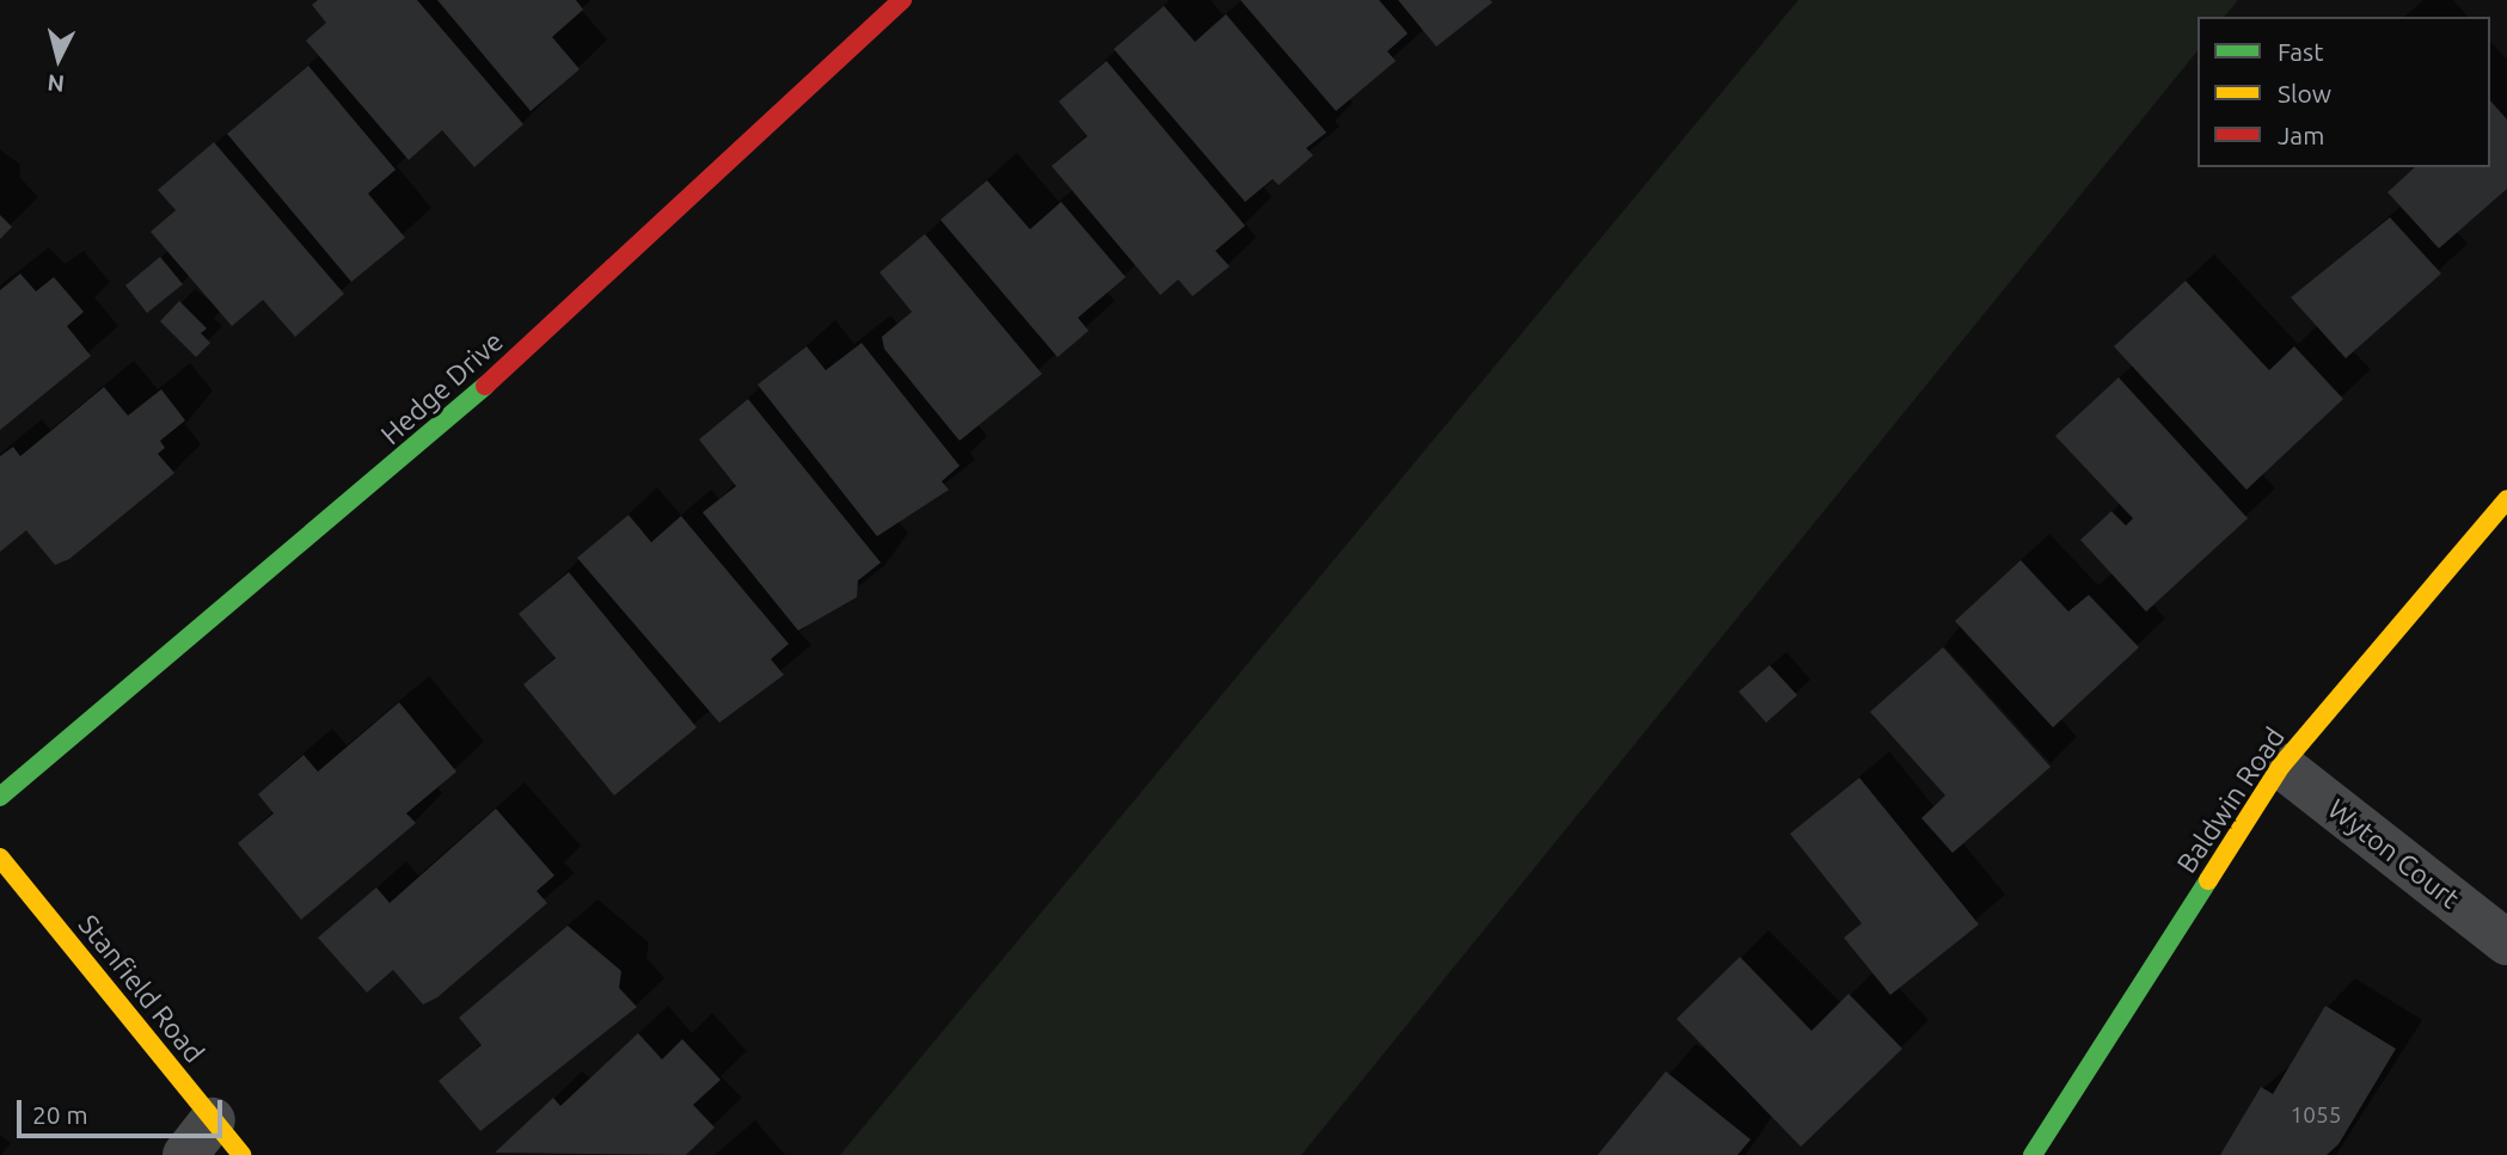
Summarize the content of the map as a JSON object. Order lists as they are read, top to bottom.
{
  "streets": {
    "street": [
      "Hedge Drive",
      "Baldwin Road",
      "Wyton Court",
      "Stanfield Road"
    ]
  },
  "crossings": [
    ["Baldwin Road", "Wyton Court"]
  ],
  "house_numbers": ["1055"],
  "legend": ["Fast", "Slow", "Jam"],
  "scale_bar": "20 m",
  "north": "bottom"
}
